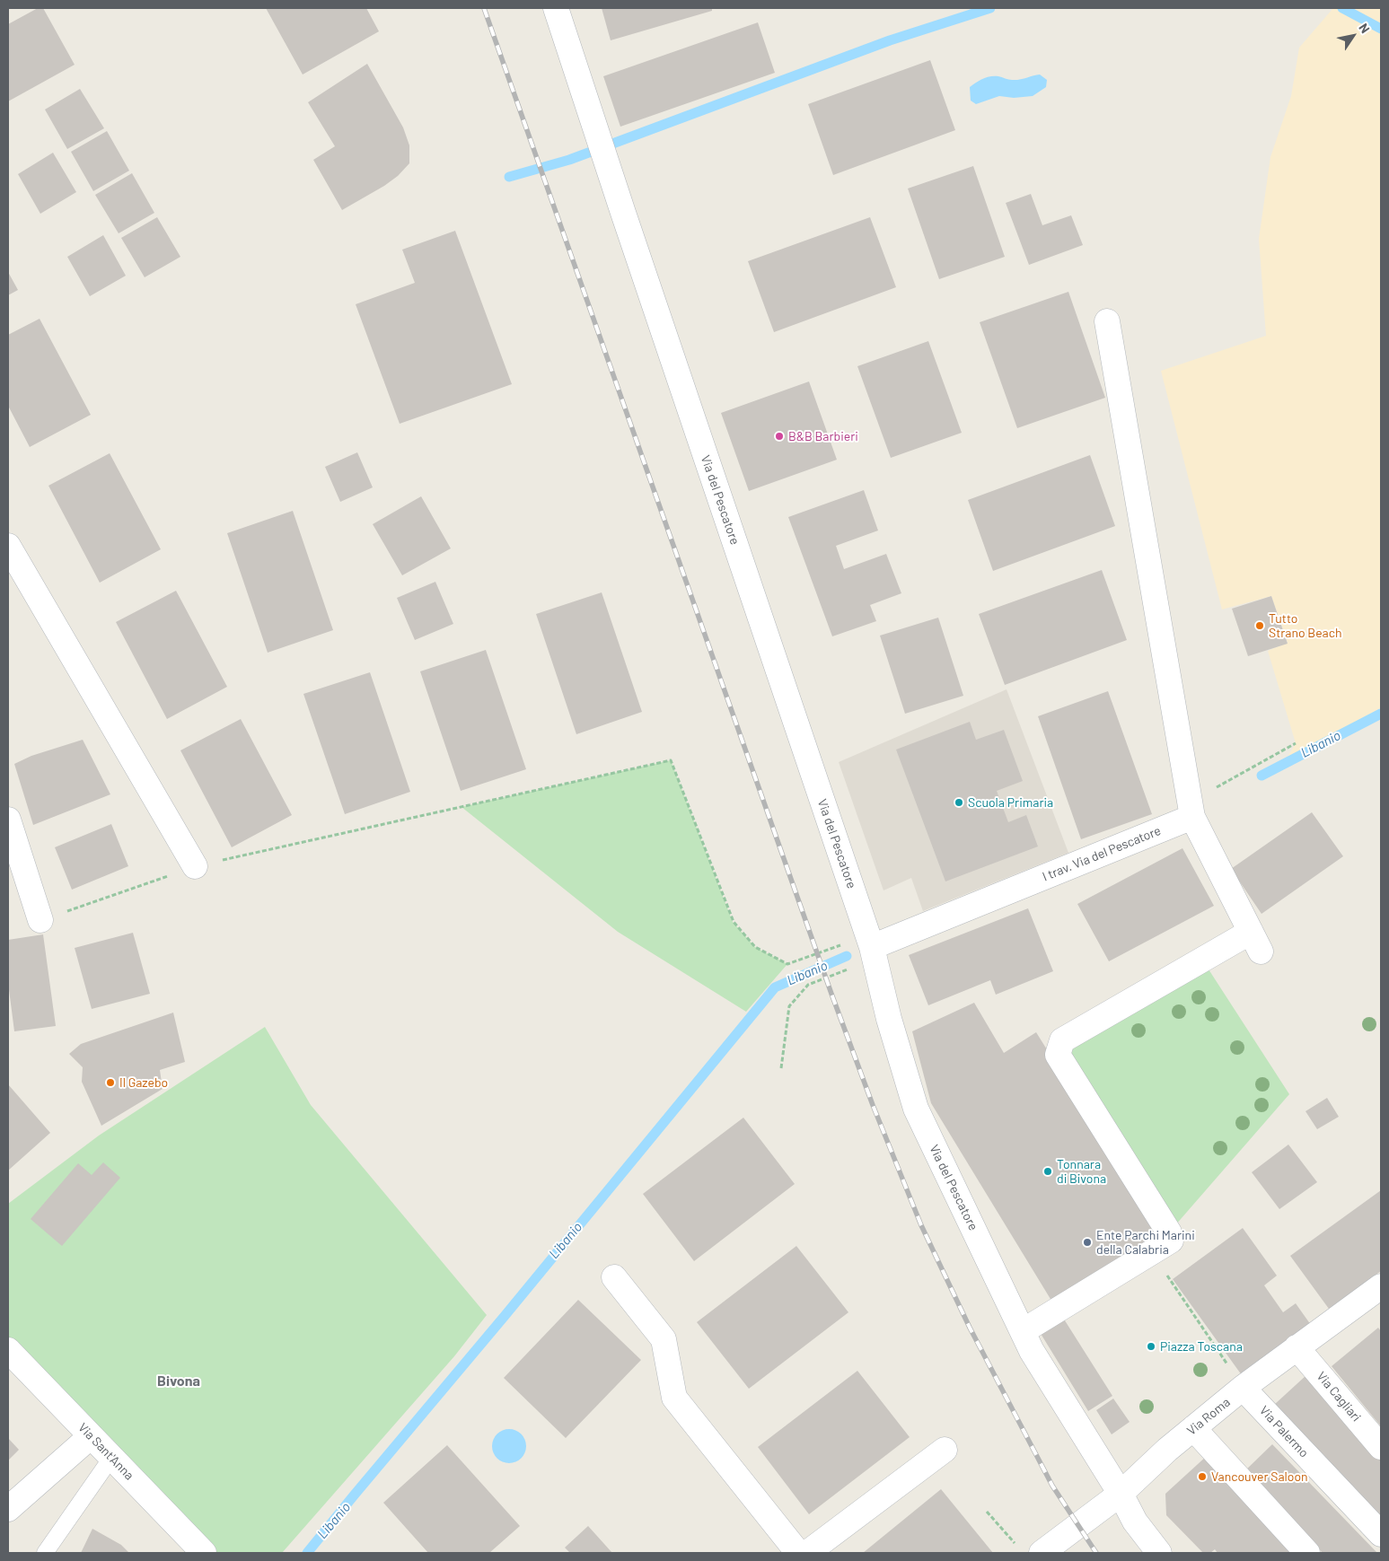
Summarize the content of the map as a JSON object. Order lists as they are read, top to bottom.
{
  "streets": {
    "street": [
      "Via del Pescatore",
      "I trav. Via del Pescatore",
      "Via Cagliari",
      "Via Roma",
      "Via Palermo",
      "Via Sant'Anna"
    ]
  },
  "crossings": [
    ["Via del Pescatore", "I trav. Via del Pescatore"],
    ["Via del Pescatore", "Via Roma"],
    ["Via Cagliari", "Via Roma"],
    ["Via Roma", "Via Palermo"]
  ],
  "districts": ["Bivona"],
  "water": ["Libanio"],
  "places": [
    "B&B Barbieri",
    "Tutto Strano Beach",
    "Scuola Primaria",
    "Il Gazebo",
    "Tonnara di Bivona",
    "Ente Parchi Marini della Calabria",
    "Piazza Toscana",
    "Vancouver Saloon"
  ],
  "north": "top right"
}
